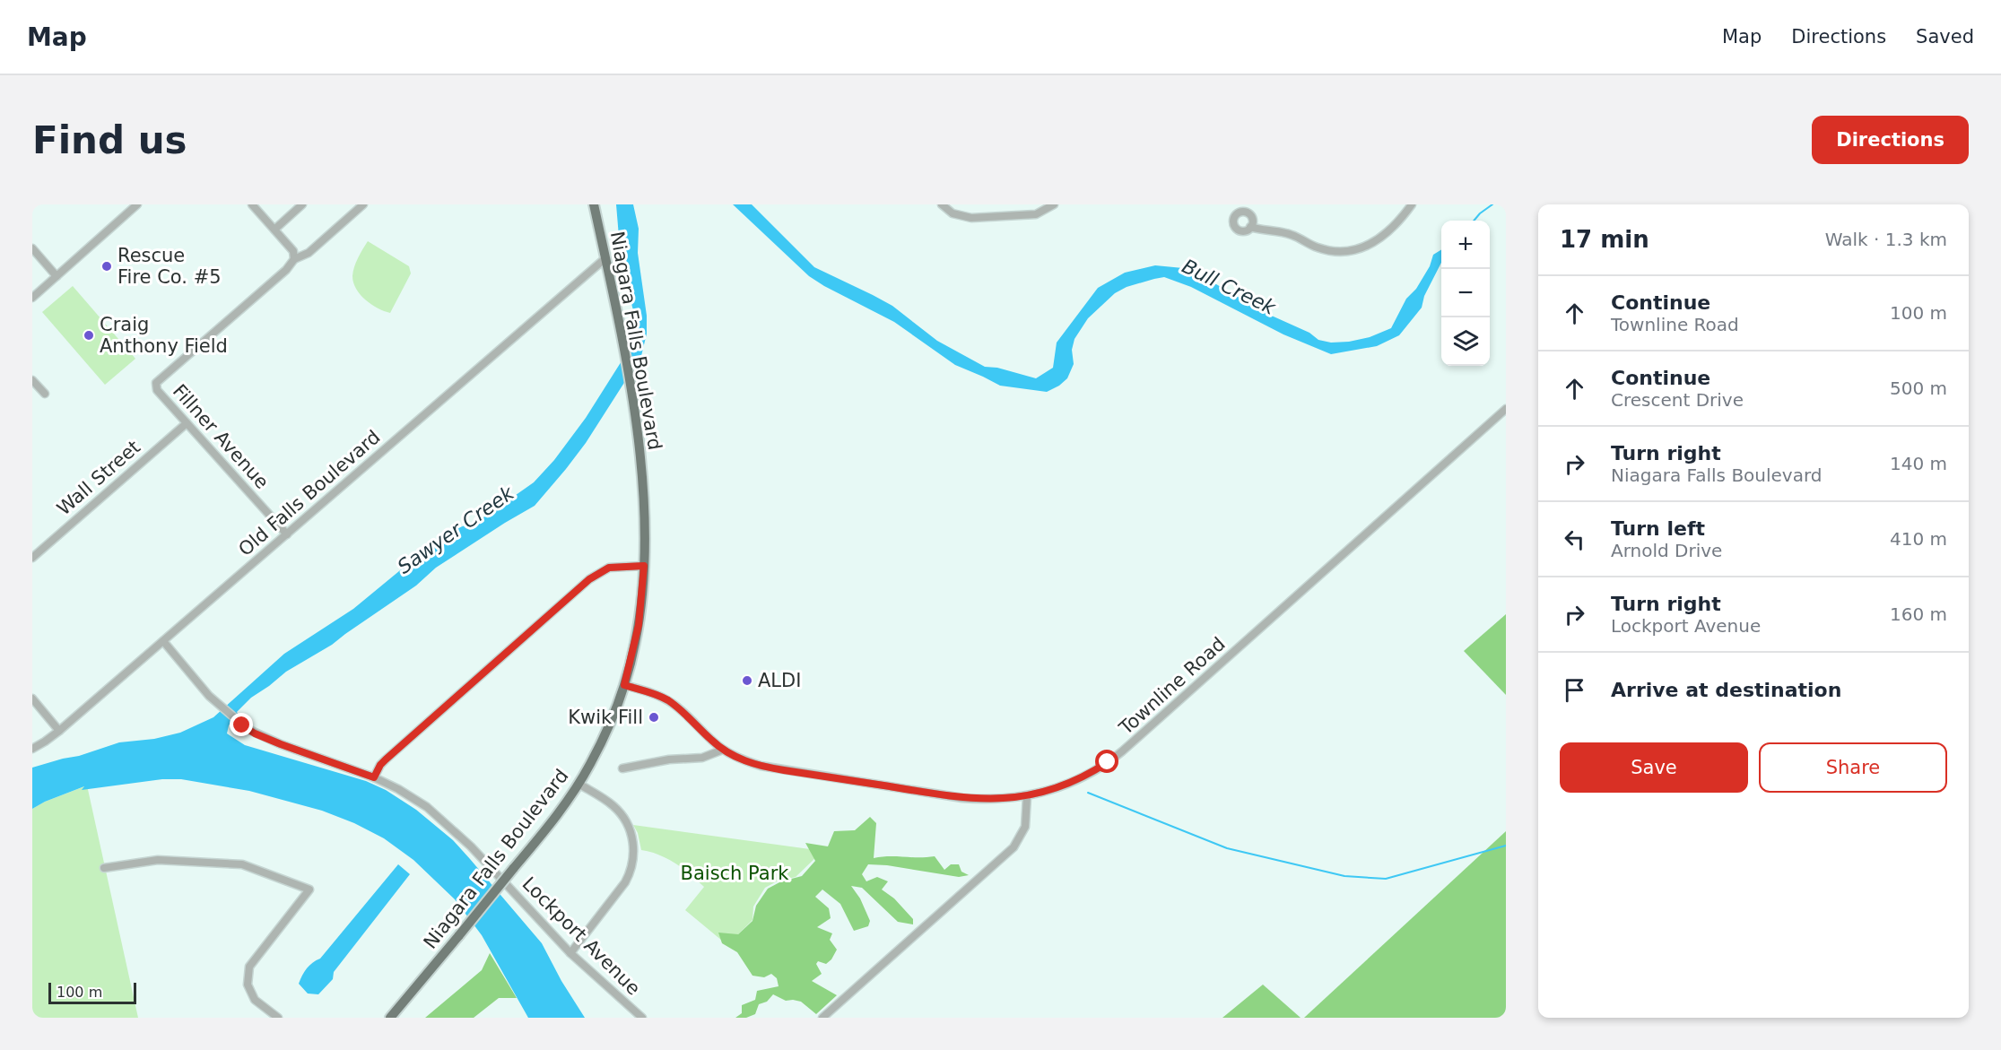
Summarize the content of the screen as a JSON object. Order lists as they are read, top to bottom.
{
  "streets": {
    "main road": ["Niagara Falls Boulevard"],
    "street": [
      "Fillner Avenue",
      "Wall Street",
      "Old Falls Boulevard",
      "Townline Road",
      "Lockport Avenue"
    ]
  },
  "crossings": [
    ["Niagara Falls Boulevard", "Old Falls Boulevard"],
    ["Niagara Falls Boulevard", "Townline Road"],
    ["Fillner Avenue", "Wall Street"],
    ["Fillner Avenue", "Old Falls Boulevard"],
    ["Old Falls Boulevard", "Lockport Avenue"]
  ],
  "water": ["Bull Creek", "Sawyer Creek"],
  "parks": ["Baisch Park"],
  "places": [
    "Rescue Fire Co. #5",
    "Craig Anthony Field",
    "ALDI",
    "Kwik Fill"
  ],
  "scale_bar": "100 m",
  "page": {
    "header": "Map",
    "nav": ["Map", "Directions", "Saved"],
    "buttons": [
      "Directions",
      ["Save", "Share"]
    ],
    "title": "Find us",
    "heading": ["17 min", "Walk · 1.3 km"],
    "map_buttons": ["+", "−"],
    "list": [
      ["Continue", "Townline Road", "100 m"],
      ["Continue", "Crescent Drive", "500 m"],
      ["Turn right", "Niagara Falls Boulevard", "140 m"],
      ["Turn left", "Arnold Drive", "410 m"],
      ["Turn right", "Lockport Avenue", "160 m"],
      "Arrive at destination"
    ],
    "scale": "100 m"
  }
}
